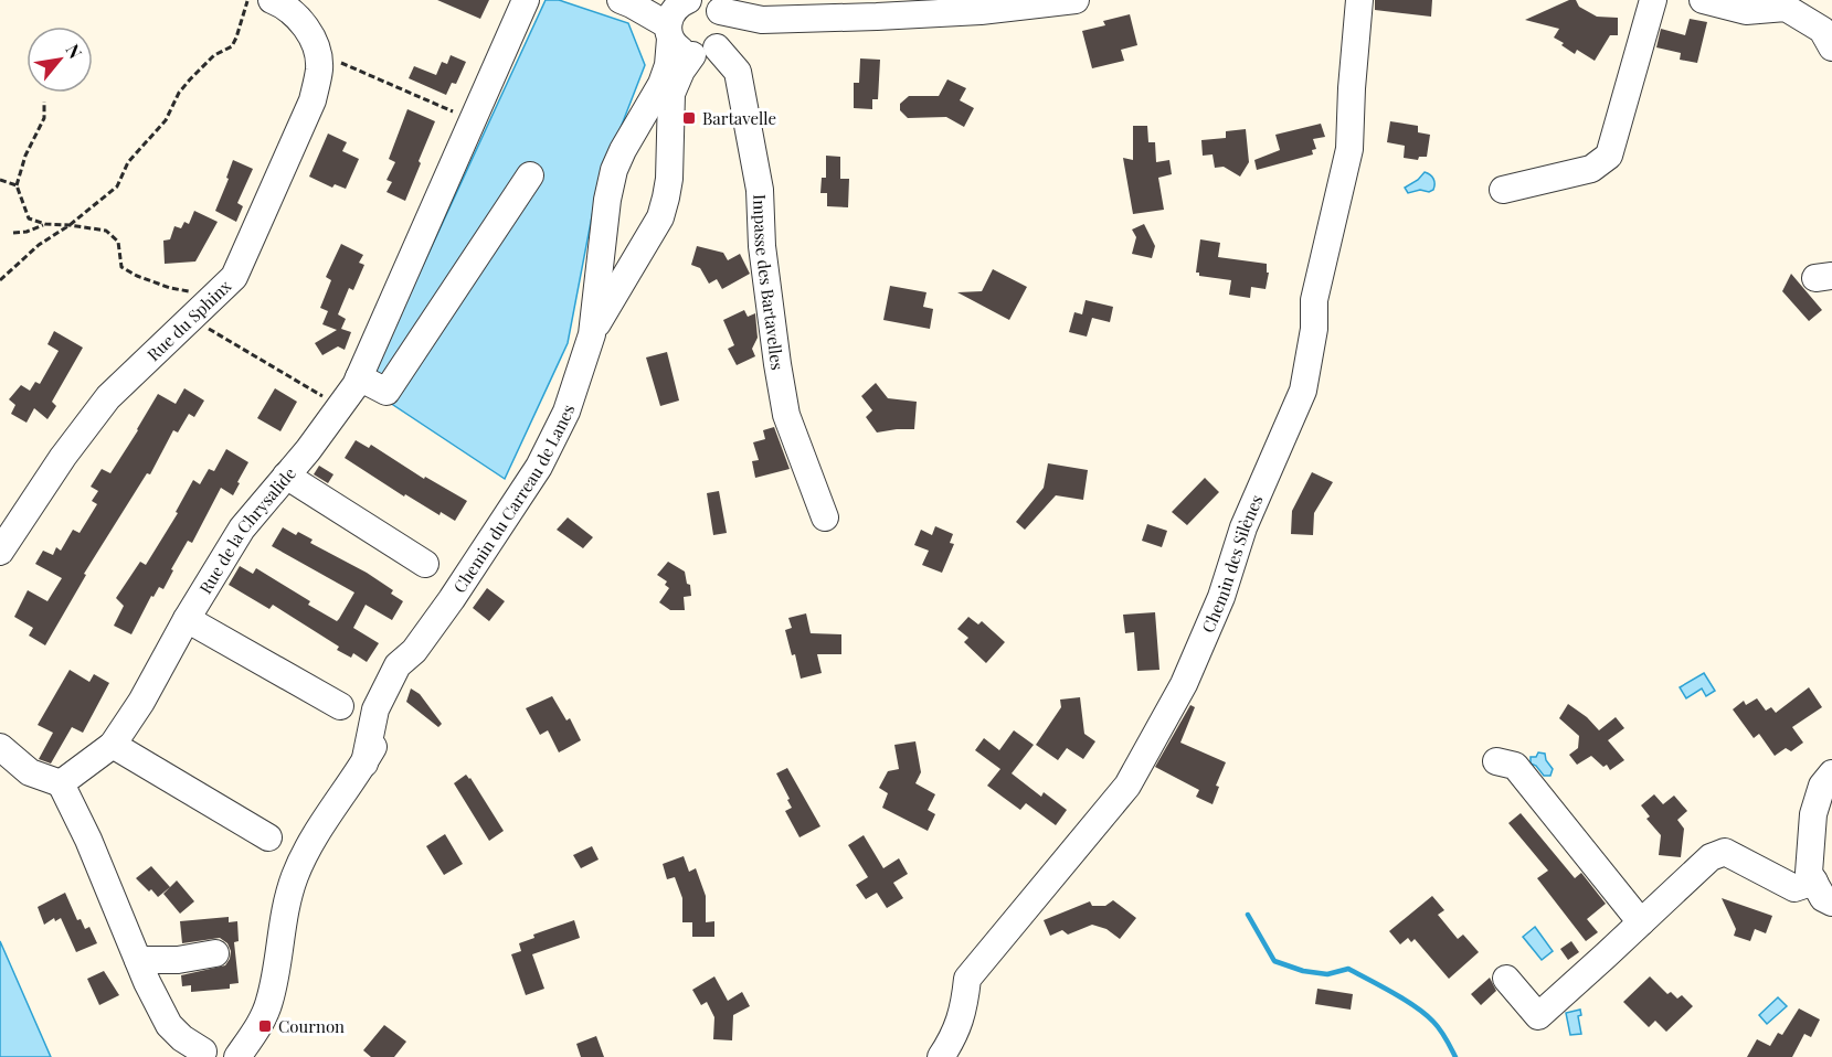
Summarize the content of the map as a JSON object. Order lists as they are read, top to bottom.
{
  "streets": {
    "street": [
      "Impasse des Bartavelles",
      "Rue du Sphinx",
      "Chemin du Carreau de Lanes",
      "Rue de la Chrysalide",
      "Chemin des Silènes"
    ]
  },
  "crossings": [
    ["Impasse des Bartavelles", "Chemin du Carreau de Lanes"]
  ],
  "places": {
    "transit": ["Bartavelle", "Cournon"]
  },
  "north": "top right"
}
